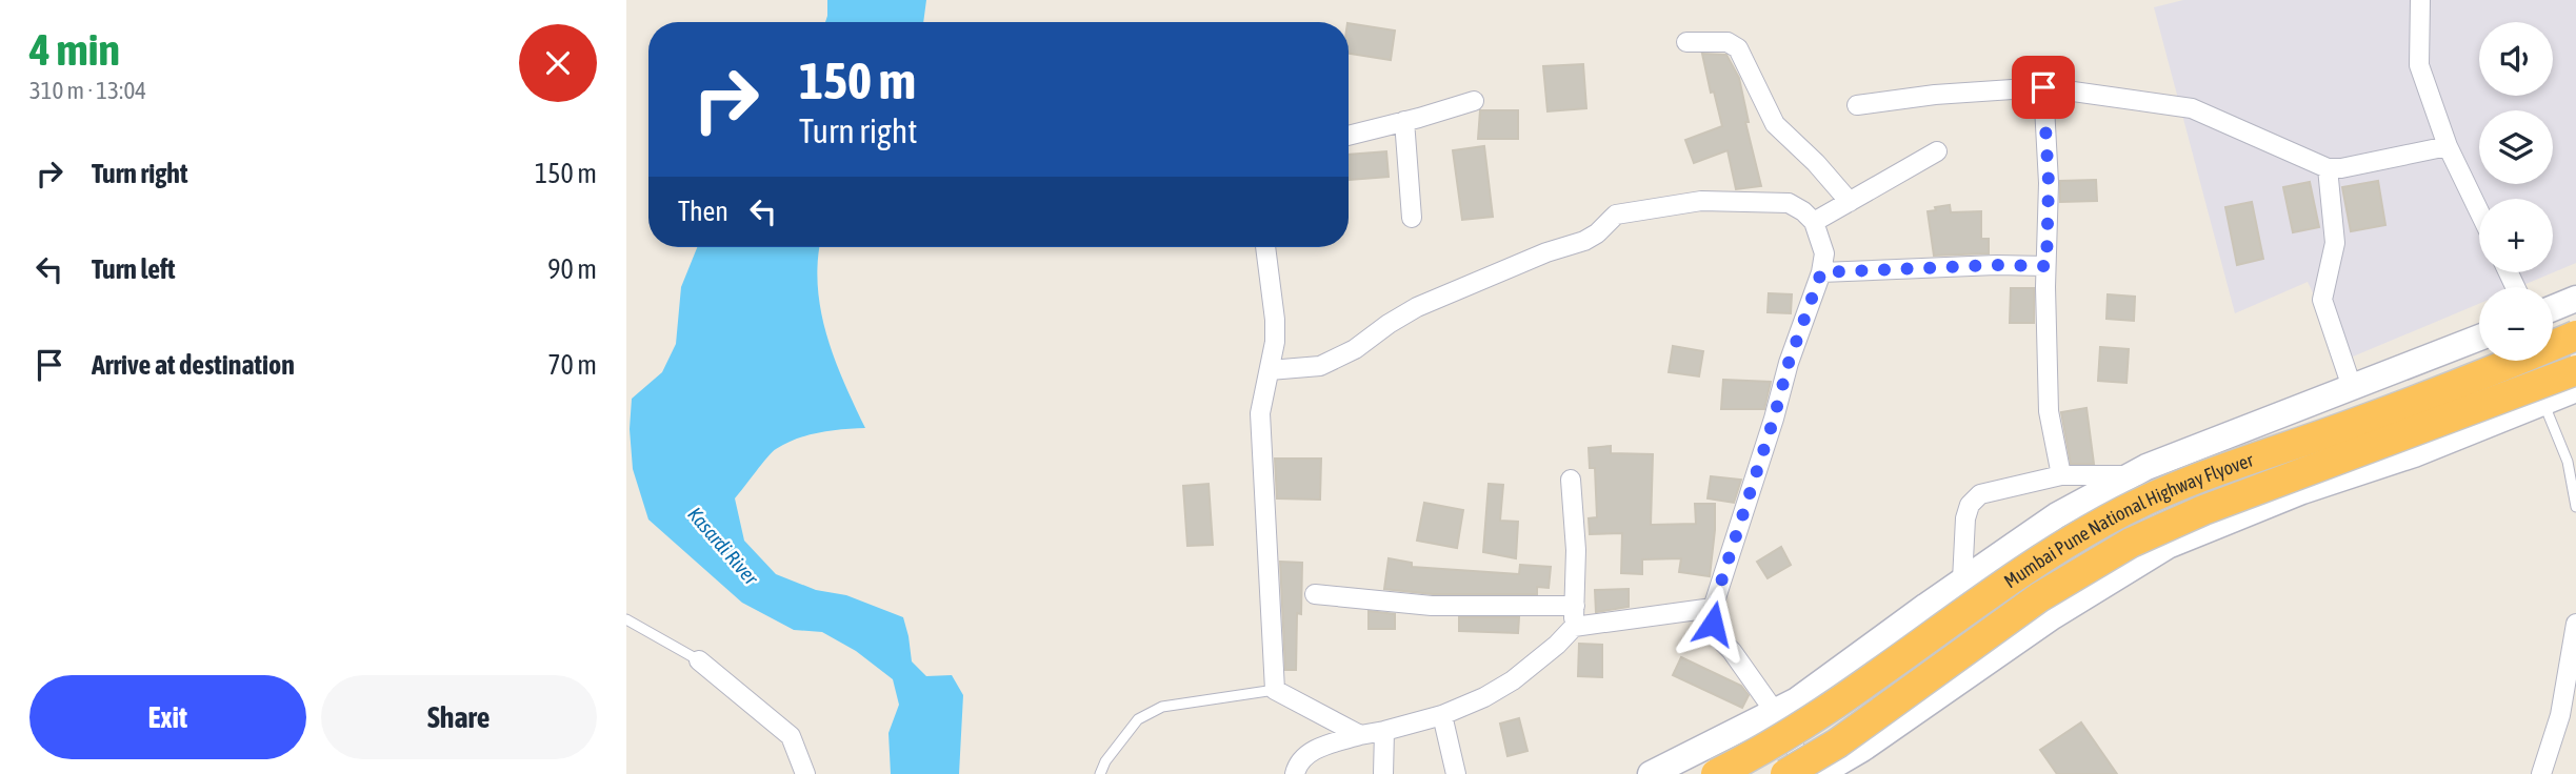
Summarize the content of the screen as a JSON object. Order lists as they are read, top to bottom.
{
  "streets": {
    "highway": ["Mumbai Pune National Highway Flyover"]
  },
  "water": ["Kasardi River"],
  "page": {
    "heading": ["4 min", "310 m · 13:04"],
    "map_buttons": ["+", "−"],
    "turn": ["150 m", "Turn right"],
    "list": [
      {
        "name": "Turn right",
        "value": "150 m"
      },
      {
        "name": "Turn left",
        "value": "90 m"
      },
      {
        "name": "Arrive at destination",
        "value": "70 m"
      }
    ],
    "then": "Then",
    "buttons": ["Exit", "Share"]
  }
}
